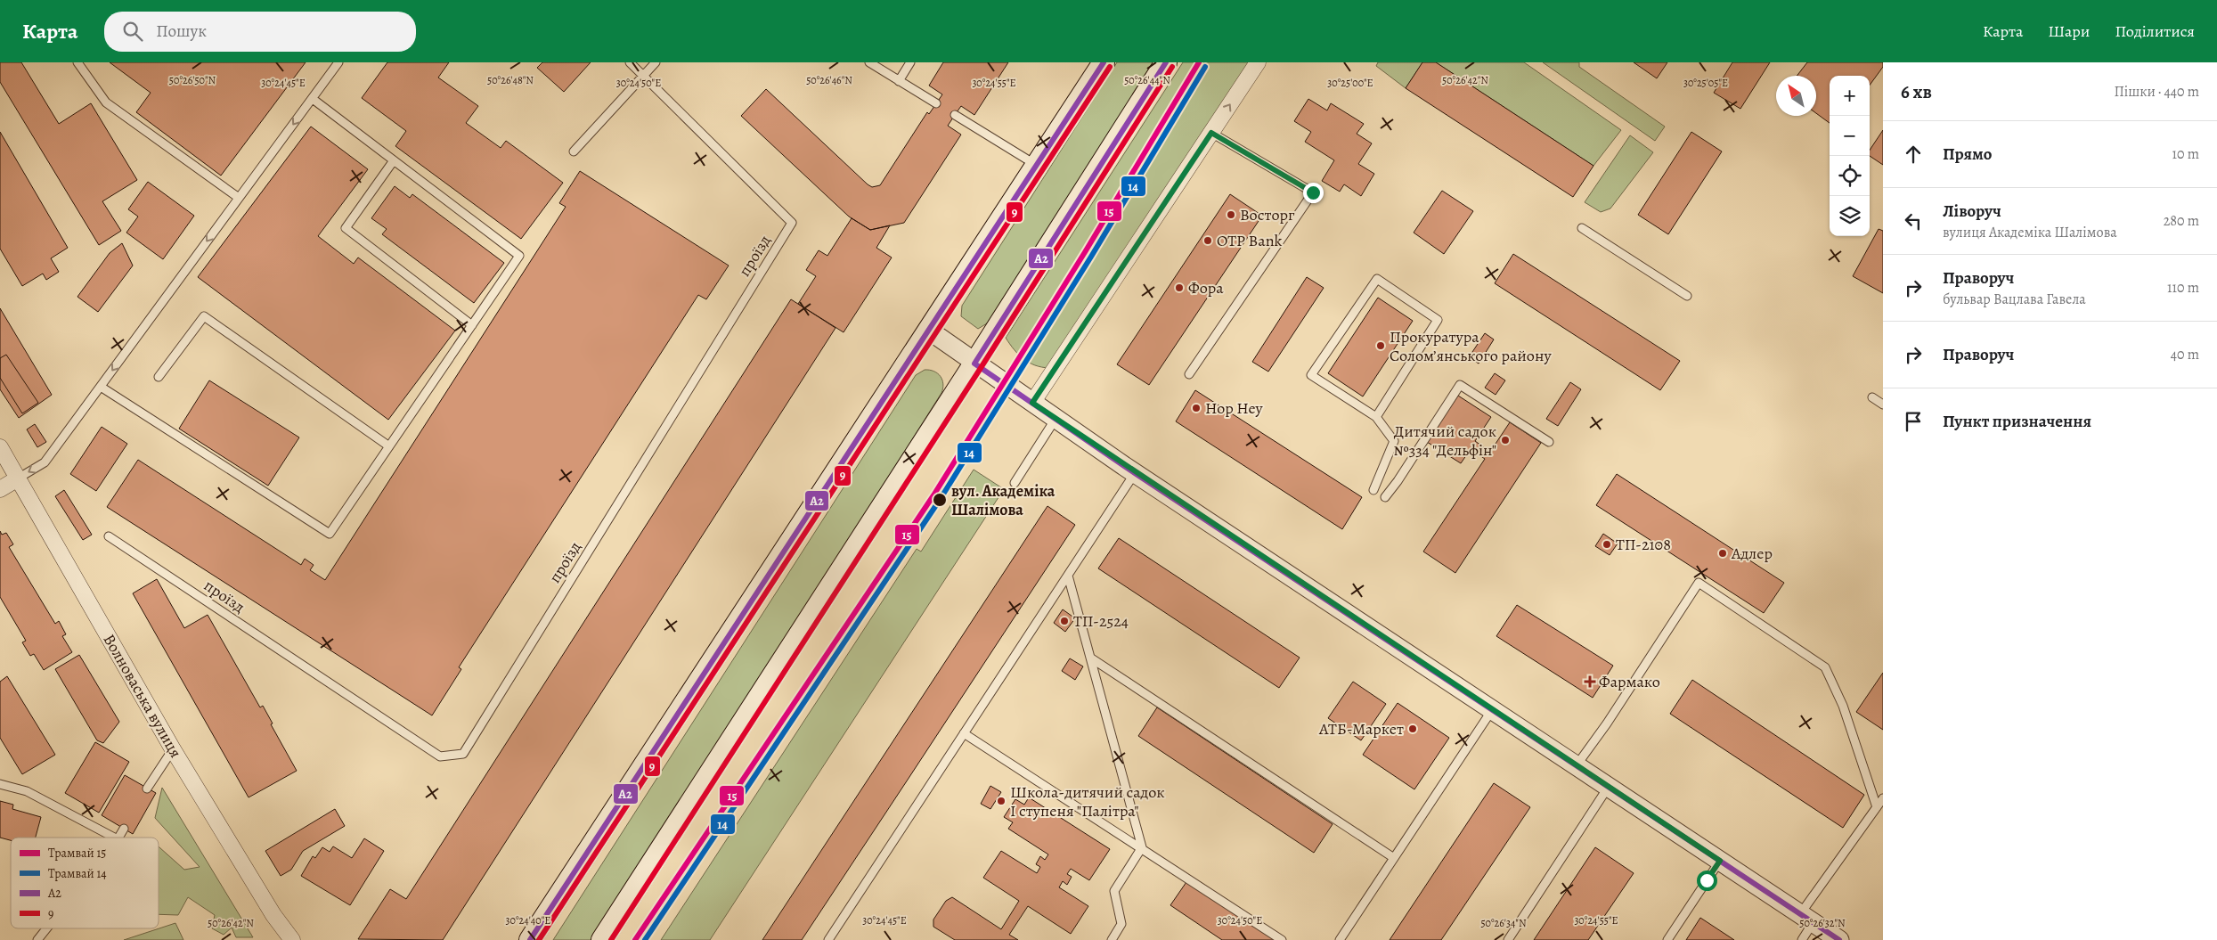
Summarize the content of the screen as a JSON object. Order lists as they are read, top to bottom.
{
  "streets": {
    "street": ["Волноваська вулиця"],
    "lane": ["проїзд"]
  },
  "places": {
    "other": [
      "Восторг",
      "OTP Bank",
      "Фора",
      "Прокуратура Солом’янського району",
      "Hop Hey",
      "Дитячий садок №334 \"Дельфін\"",
      "вул. Академіка Шалімова",
      "ТП-2108",
      "Адлер",
      "ТП-2524",
      "АТБ-Маркет",
      "Школа-дитячий садок І ступеня \"Палітра\""
    ],
    "health": ["Фармако"]
  },
  "lines": [
    "tram line 15",
    "transit line А2",
    "tram line 14",
    "transit line 9"
  ],
  "legend": [
    "Трамвай 15",
    "Трамвай 14",
    "А2",
    "9"
  ],
  "north": "top left",
  "page": {
    "header": "Карта",
    "search": "Пошук",
    "nav": ["Карта", "Шари", "Поділитися"],
    "heading": ["6 хв", "Пішки · 440 m"],
    "map_buttons": ["+", "−"],
    "list": [
      ["Прямо", "10 m"],
      ["Ліворуч", "вулиця Академіка Шалімова", "280 m"],
      ["Праворуч", "бульвар Вацлава Гавела", "110 m"],
      ["Праворуч", "40 m"],
      "Пункт призначення"
    ]
  },
  "coordinates": [
    "50°26'50\"N",
    "50°26'48\"N",
    "50°26'44\"N",
    "50°26'46\"N",
    "50°26'42\"N",
    "30°25'05\"E",
    "30°24'45\"E",
    "30°24'50\"E",
    "30°24'55\"E",
    "30°25'00\"E",
    "30°24'40\"E",
    "50°26'34\"N",
    "50°26'32\"N"
  ]
}
